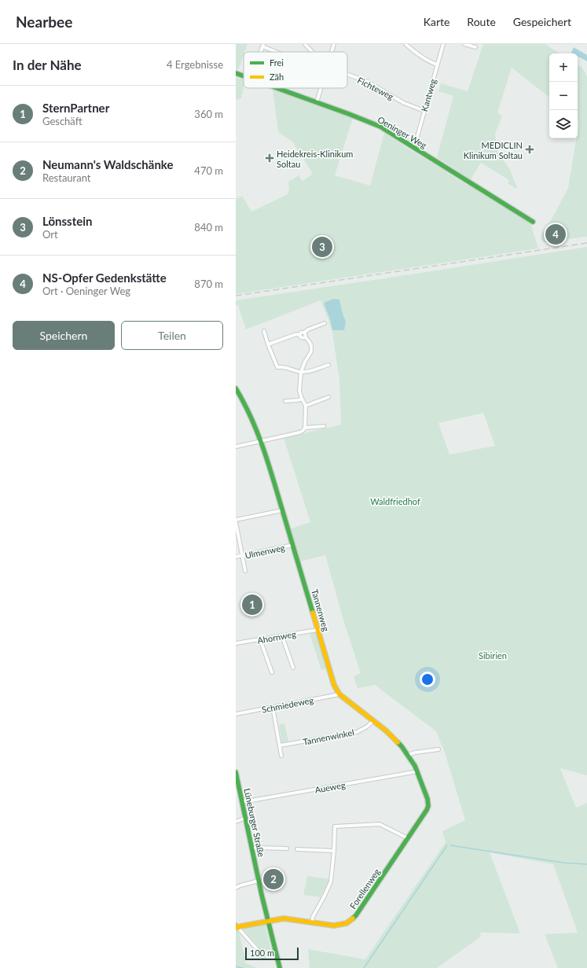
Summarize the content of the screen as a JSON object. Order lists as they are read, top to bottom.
{
  "streets": {
    "street": [
      "Fichteweg",
      "Kantweg",
      "Oeninger Weg",
      "Ulmenweg",
      "Tannenweg",
      "Ahornweg",
      "Schmiedeweg",
      "Tannenwinkel",
      "Aueweg",
      "Lüneburger Straße",
      "Forellenweg"
    ]
  },
  "crossings": [
    ["Fichteweg", "Kantweg"],
    ["Kantweg", "Oeninger Weg"],
    ["Ulmenweg", "Tannenweg"],
    ["Tannenweg", "Ahornweg"],
    ["Tannenweg", "Schmiedeweg"],
    ["Tannenweg", "Tannenwinkel"],
    ["Tannenweg", "Aueweg"],
    ["Tannenweg", "Forellenweg"],
    ["Aueweg", "Lüneburger Straße"],
    ["Lüneburger Straße", "Forellenweg"]
  ],
  "parks": ["Waldfriedhof", "Sibirien"],
  "places": {
    "health": ["MEDICLIN Klinikum Soltau", "Heidekreis-Klinikum Soltau"]
  },
  "legend": ["Frei", "Zäh"],
  "scale_bar": "100 m",
  "page": {
    "header": "Nearbee",
    "nav": ["Karte", "Route", "Gespeichert"],
    "heading": ["In der Nähe", "4 Ergebnisse"],
    "map_buttons": ["+", "−"],
    "list": [
      {
        "mark": "1",
        "name": "SternPartner",
        "note": "Geschäft",
        "value": "360 m"
      },
      {
        "mark": "2",
        "name": "Neumann's Waldschänke",
        "note": "Restaurant",
        "value": "470 m"
      },
      {
        "mark": "3",
        "name": "Lönsstein",
        "note": "Ort",
        "value": "840 m"
      },
      {
        "mark": "4",
        "name": "NS-Opfer Gedenkstätte",
        "note": "Ort · Oeninger Weg",
        "value": "870 m"
      }
    ],
    "pins": [
      "4",
      "3",
      "1",
      "2"
    ],
    "buttons": ["Speichern", "Teilen"],
    "scale": "100 m"
  }
}
